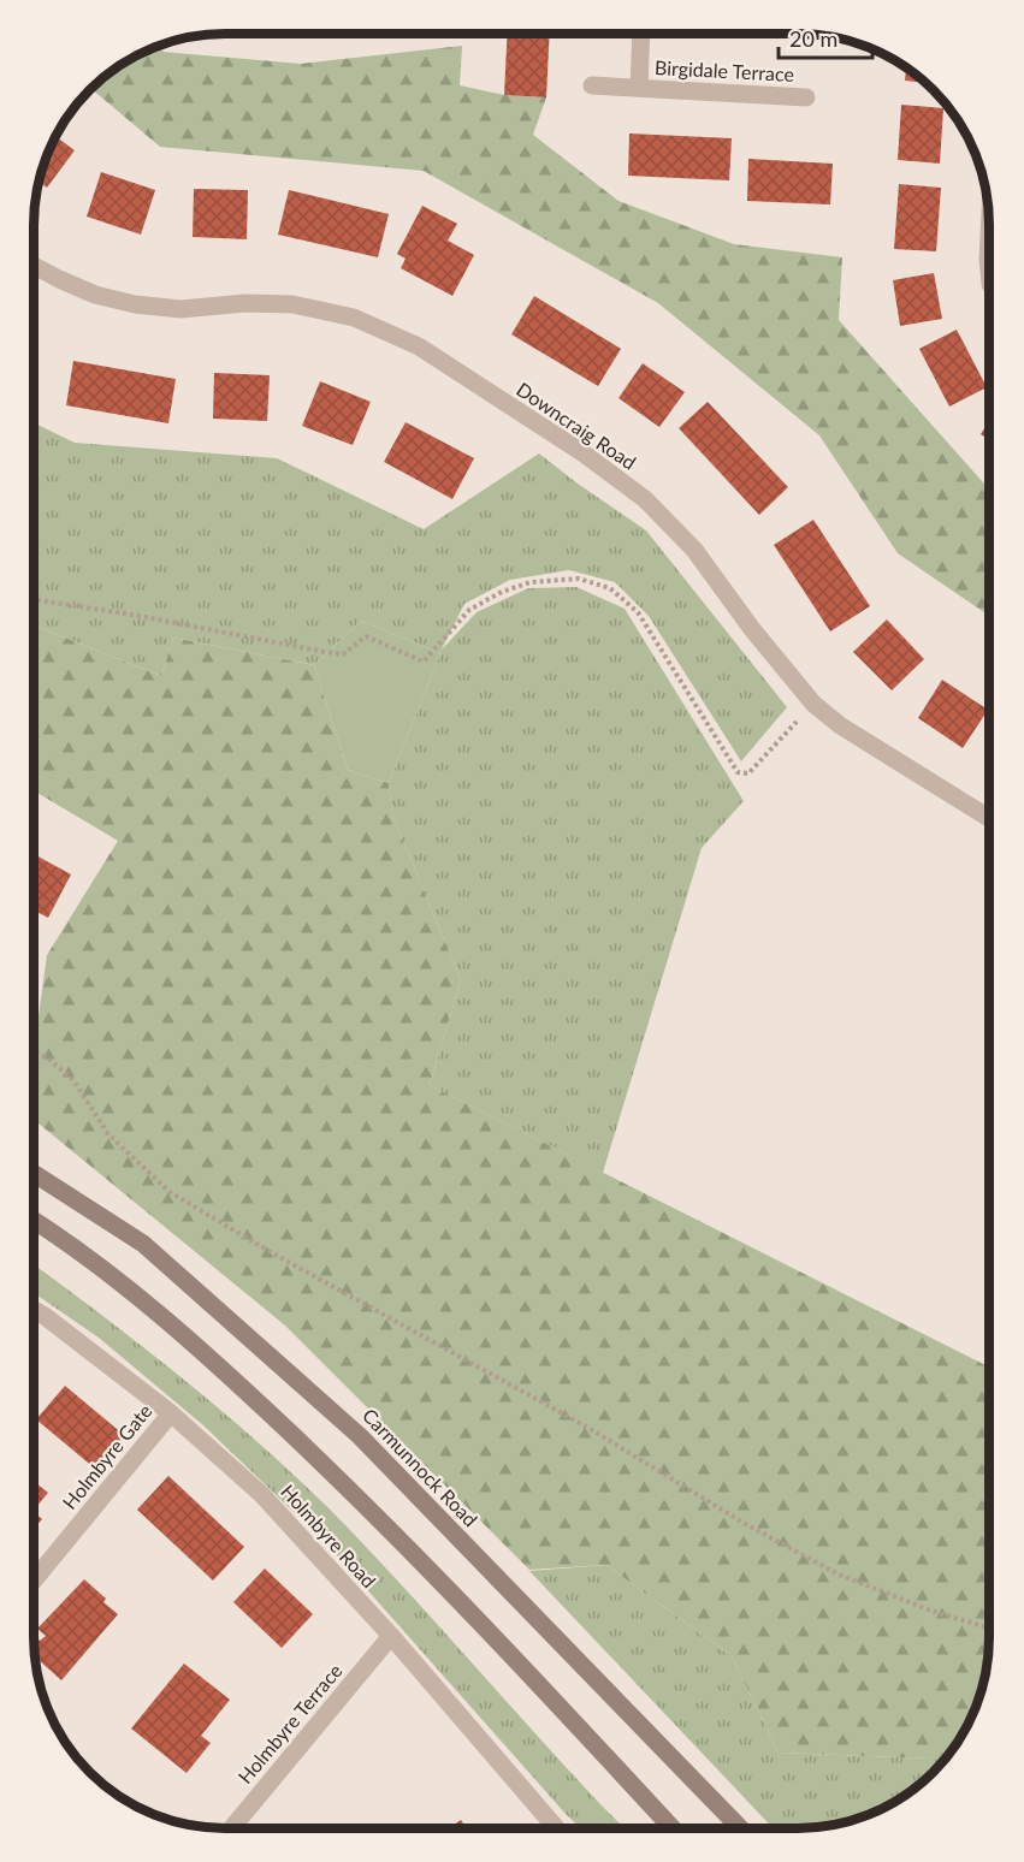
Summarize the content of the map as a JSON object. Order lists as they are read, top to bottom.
{
  "streets": {
    "main road": ["Carmunnock Road"],
    "street": [
      "Birgidale Terrace",
      "Downcraig Road",
      "Holmbyre Gate",
      "Holmbyre Road",
      "Holmbyre Terrace"
    ]
  },
  "crossings": [
    ["Holmbyre Gate", "Holmbyre Road"],
    ["Holmbyre Road", "Holmbyre Terrace"]
  ],
  "scale_bar": "20 m"
}
